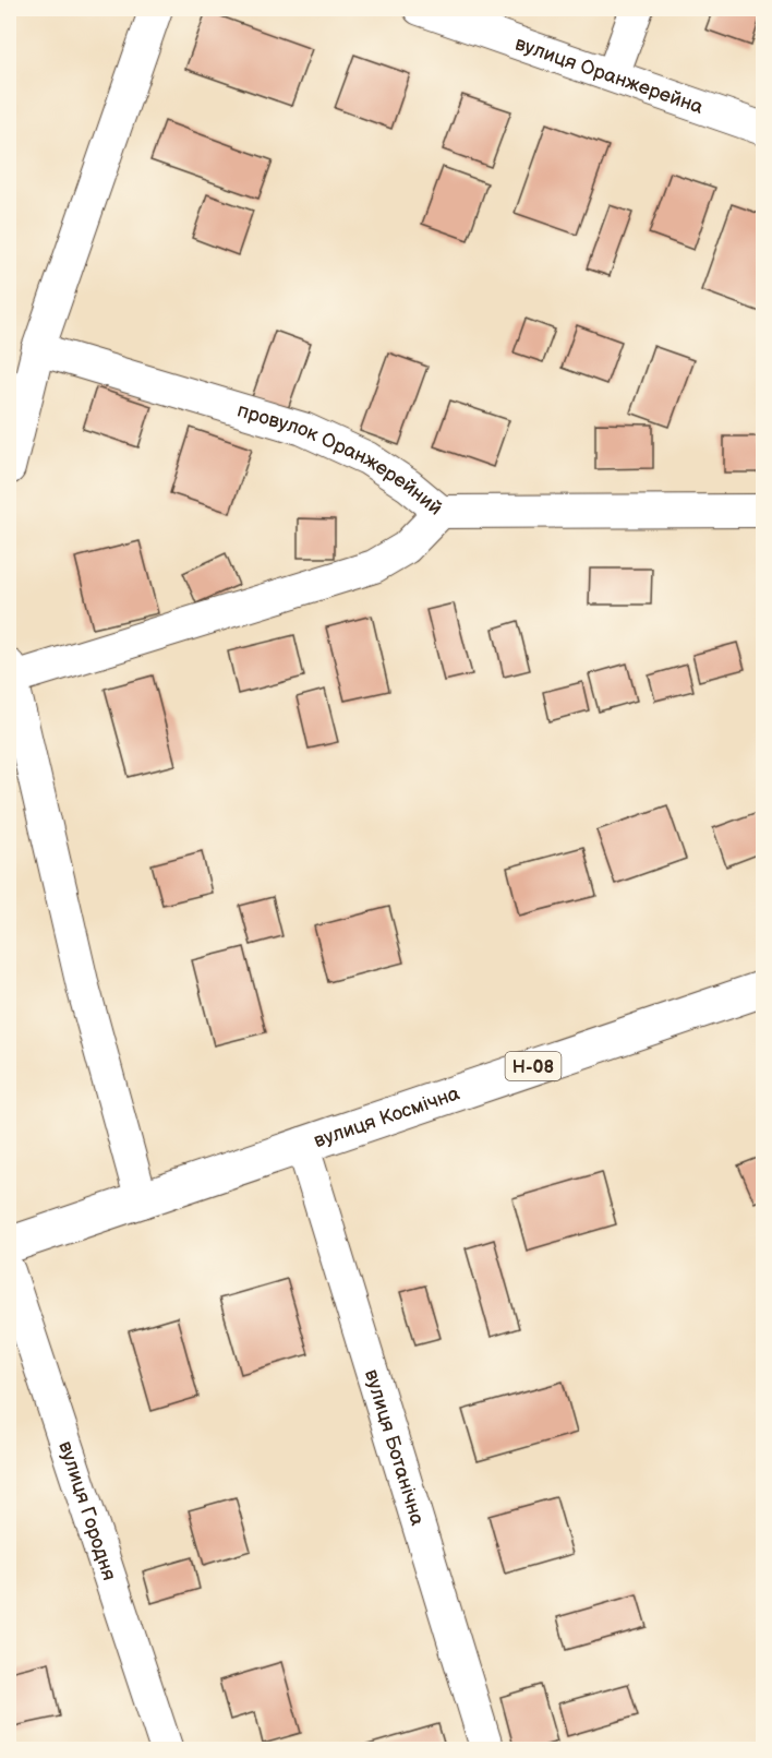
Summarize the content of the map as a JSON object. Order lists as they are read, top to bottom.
{
  "streets": {
    "main road": ["Н-08", "вулиця Космічна"],
    "street": [
      "вулиця Оранжерейна",
      "провулок Оранжерейний",
      "вулиця Ботанічна",
      "вулиця Городня"
    ]
  },
  "crossings": [
    ["вулиця Космічна", "вулиця Ботанічна"]
  ]
}
